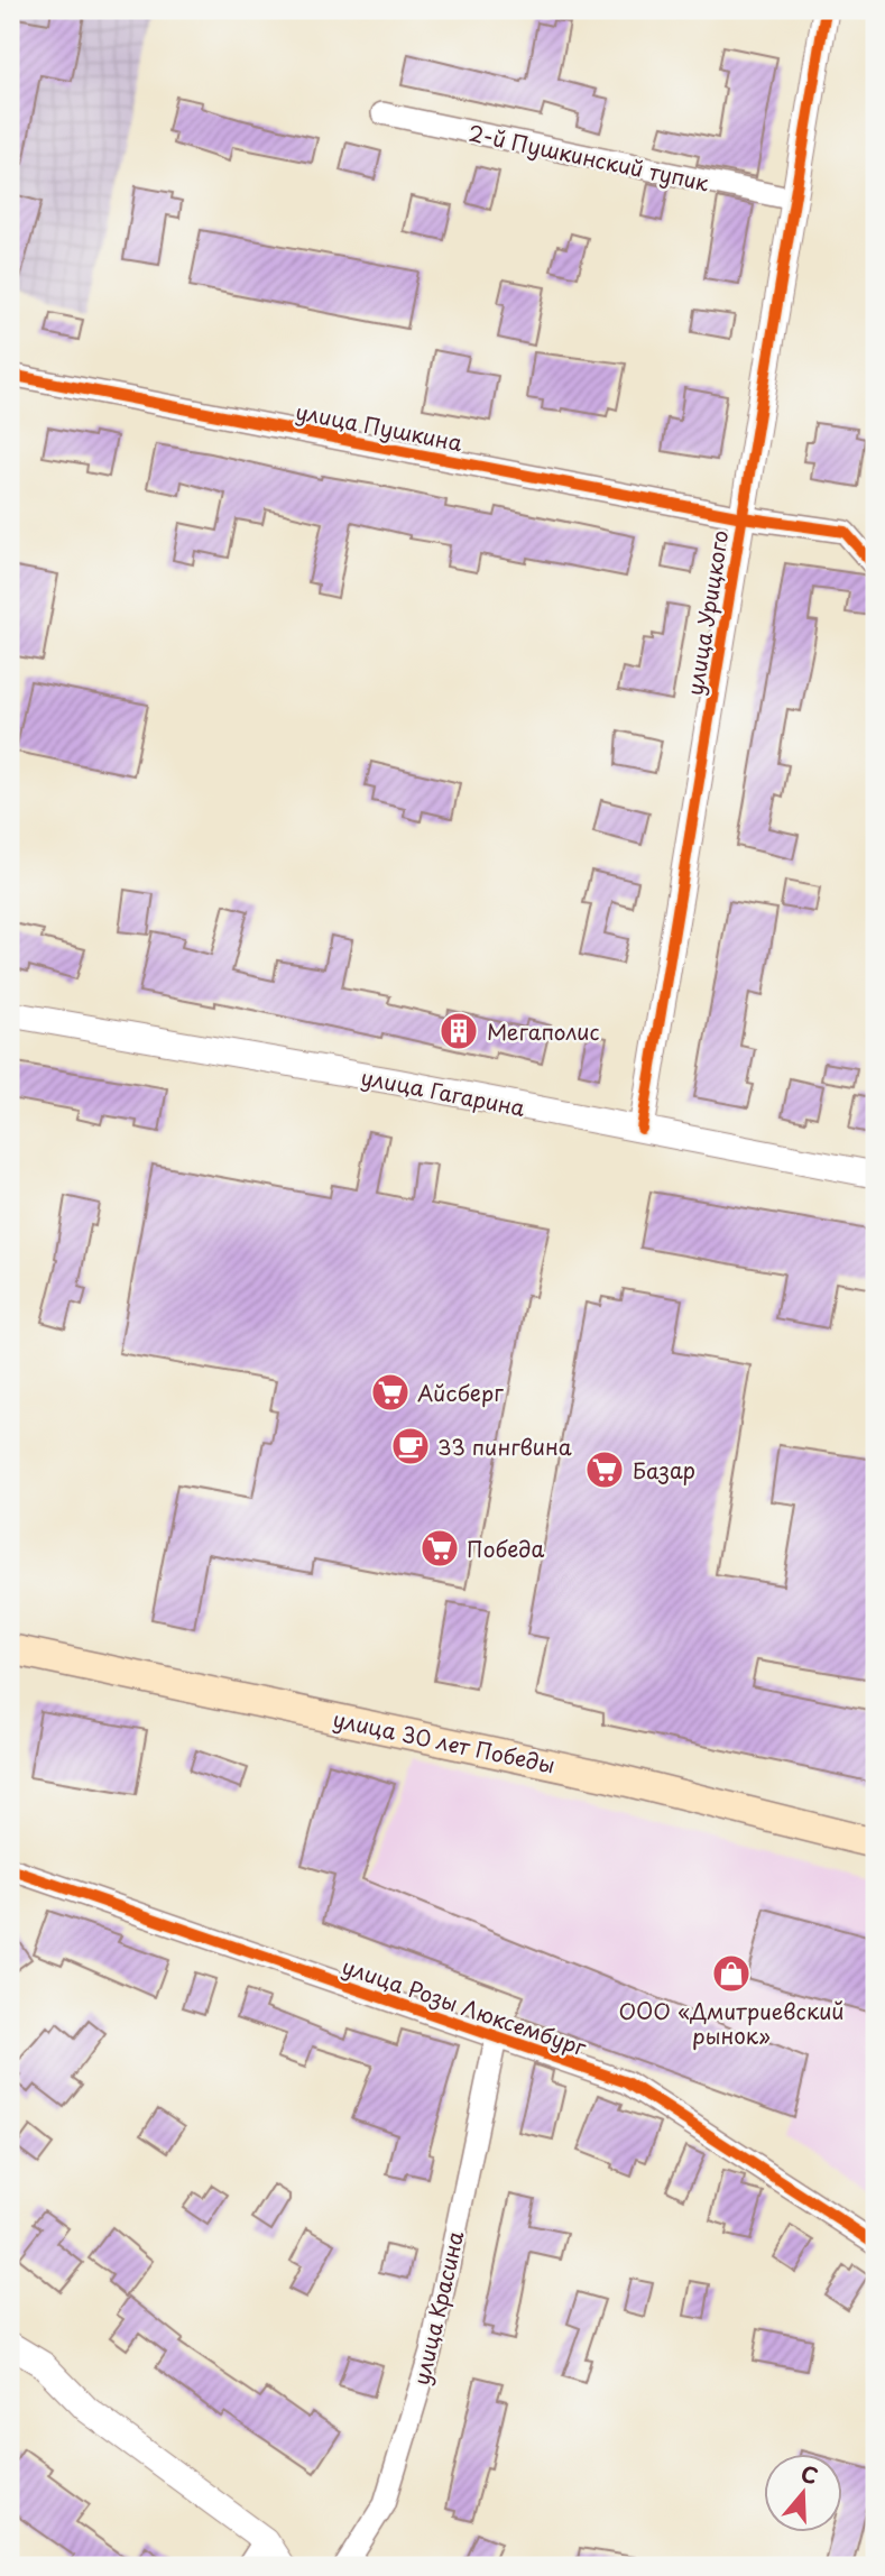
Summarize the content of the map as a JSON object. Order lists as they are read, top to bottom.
{
  "streets": {
    "main road": ["улица 30 лет Победы"],
    "street": [
      "2-й Пушкинский тупик",
      "улица Пушкина",
      "улица Урицкого",
      "улица Гагарина",
      "улица Розы Люксембург",
      "улица Красина"
    ]
  },
  "crossings": [
    ["2-й Пушкинский тупик", "улица Урицкого"],
    ["улица Пушкина", "улица Урицкого"],
    ["улица Урицкого", "улица Гагарина"],
    ["улица Розы Люксембург", "улица Красина"]
  ],
  "places": {
    "building": ["Мегаполис"],
    "supermarket": ["Айсберг", "Базар", "Победа"],
    "cafe": ["33 пингвина"],
    "shop": ["ООО «Дмитриевский рынок»"]
  },
  "north": "top"
}
